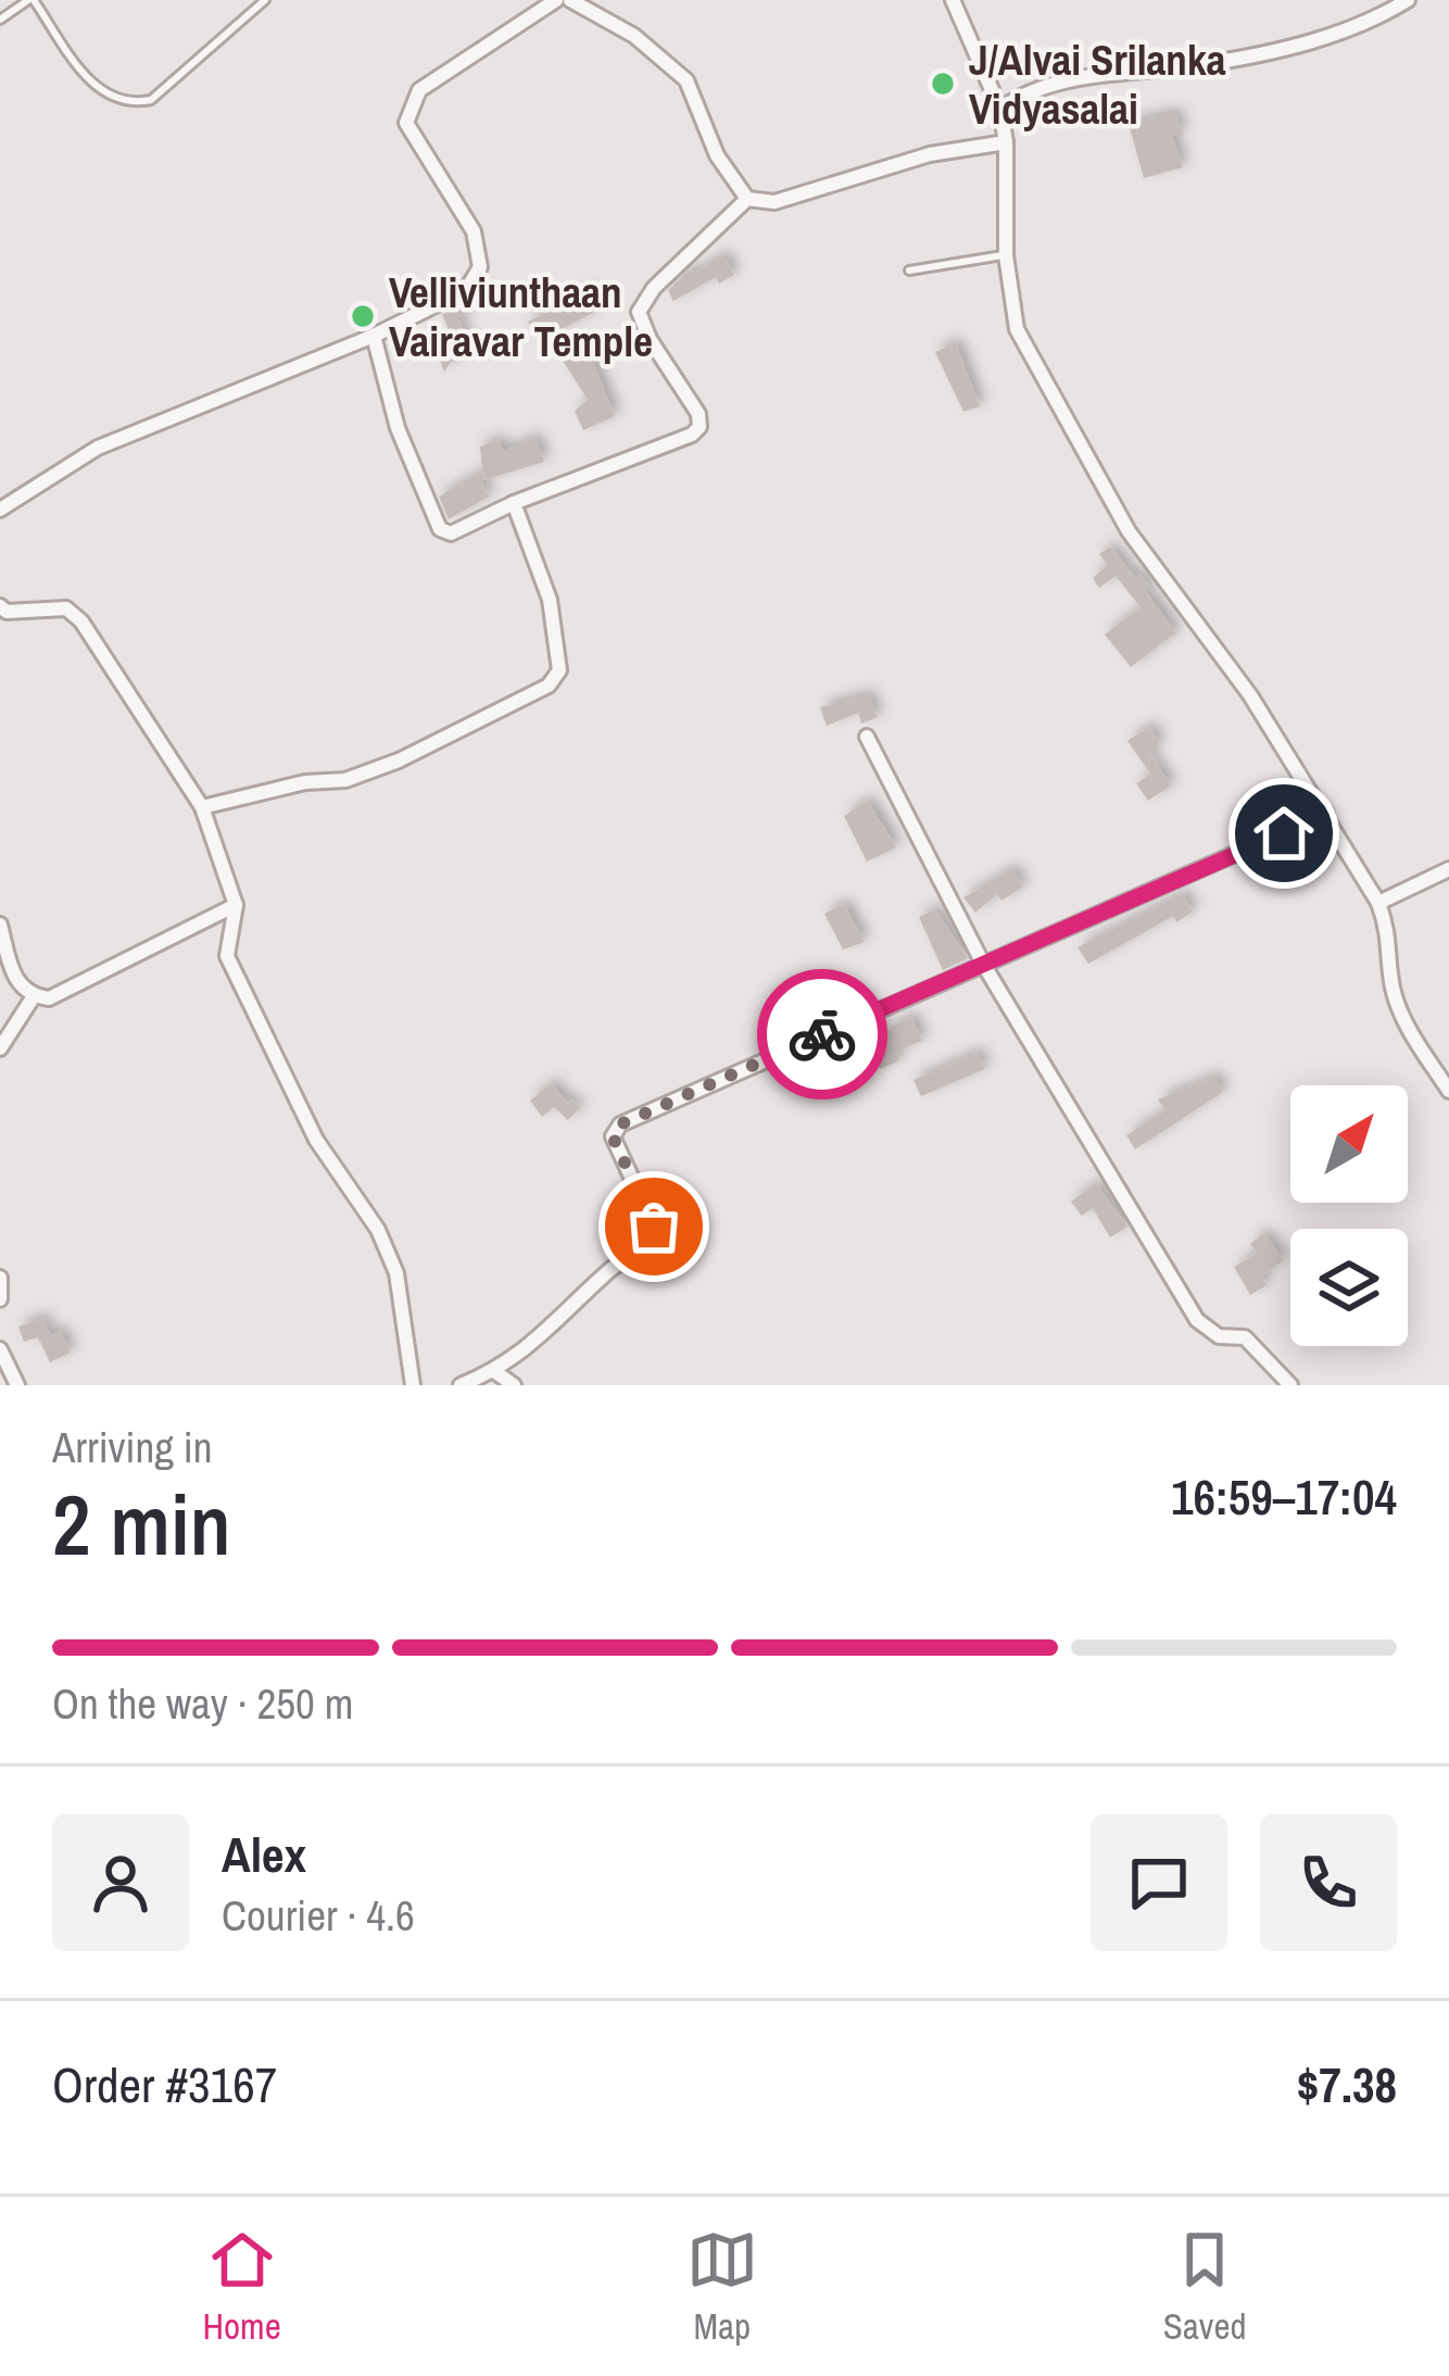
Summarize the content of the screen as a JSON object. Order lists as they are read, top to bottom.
{
  "places": ["J/Alvai Srilanka Vidyasalai", "Velliviunthaan Vairavar Temple"],
  "north": "top right",
  "page": {
    "heading": ["2 min", "Arriving in", "16:59–17:04"],
    "panel": [
      "Alex",
      "Courier · 4.6",
      "Order #3167",
      "$7.38"
    ],
    "bar": "On the way · 250 m",
    "tabs": ["Home", "Map", "Saved"]
  }
}
